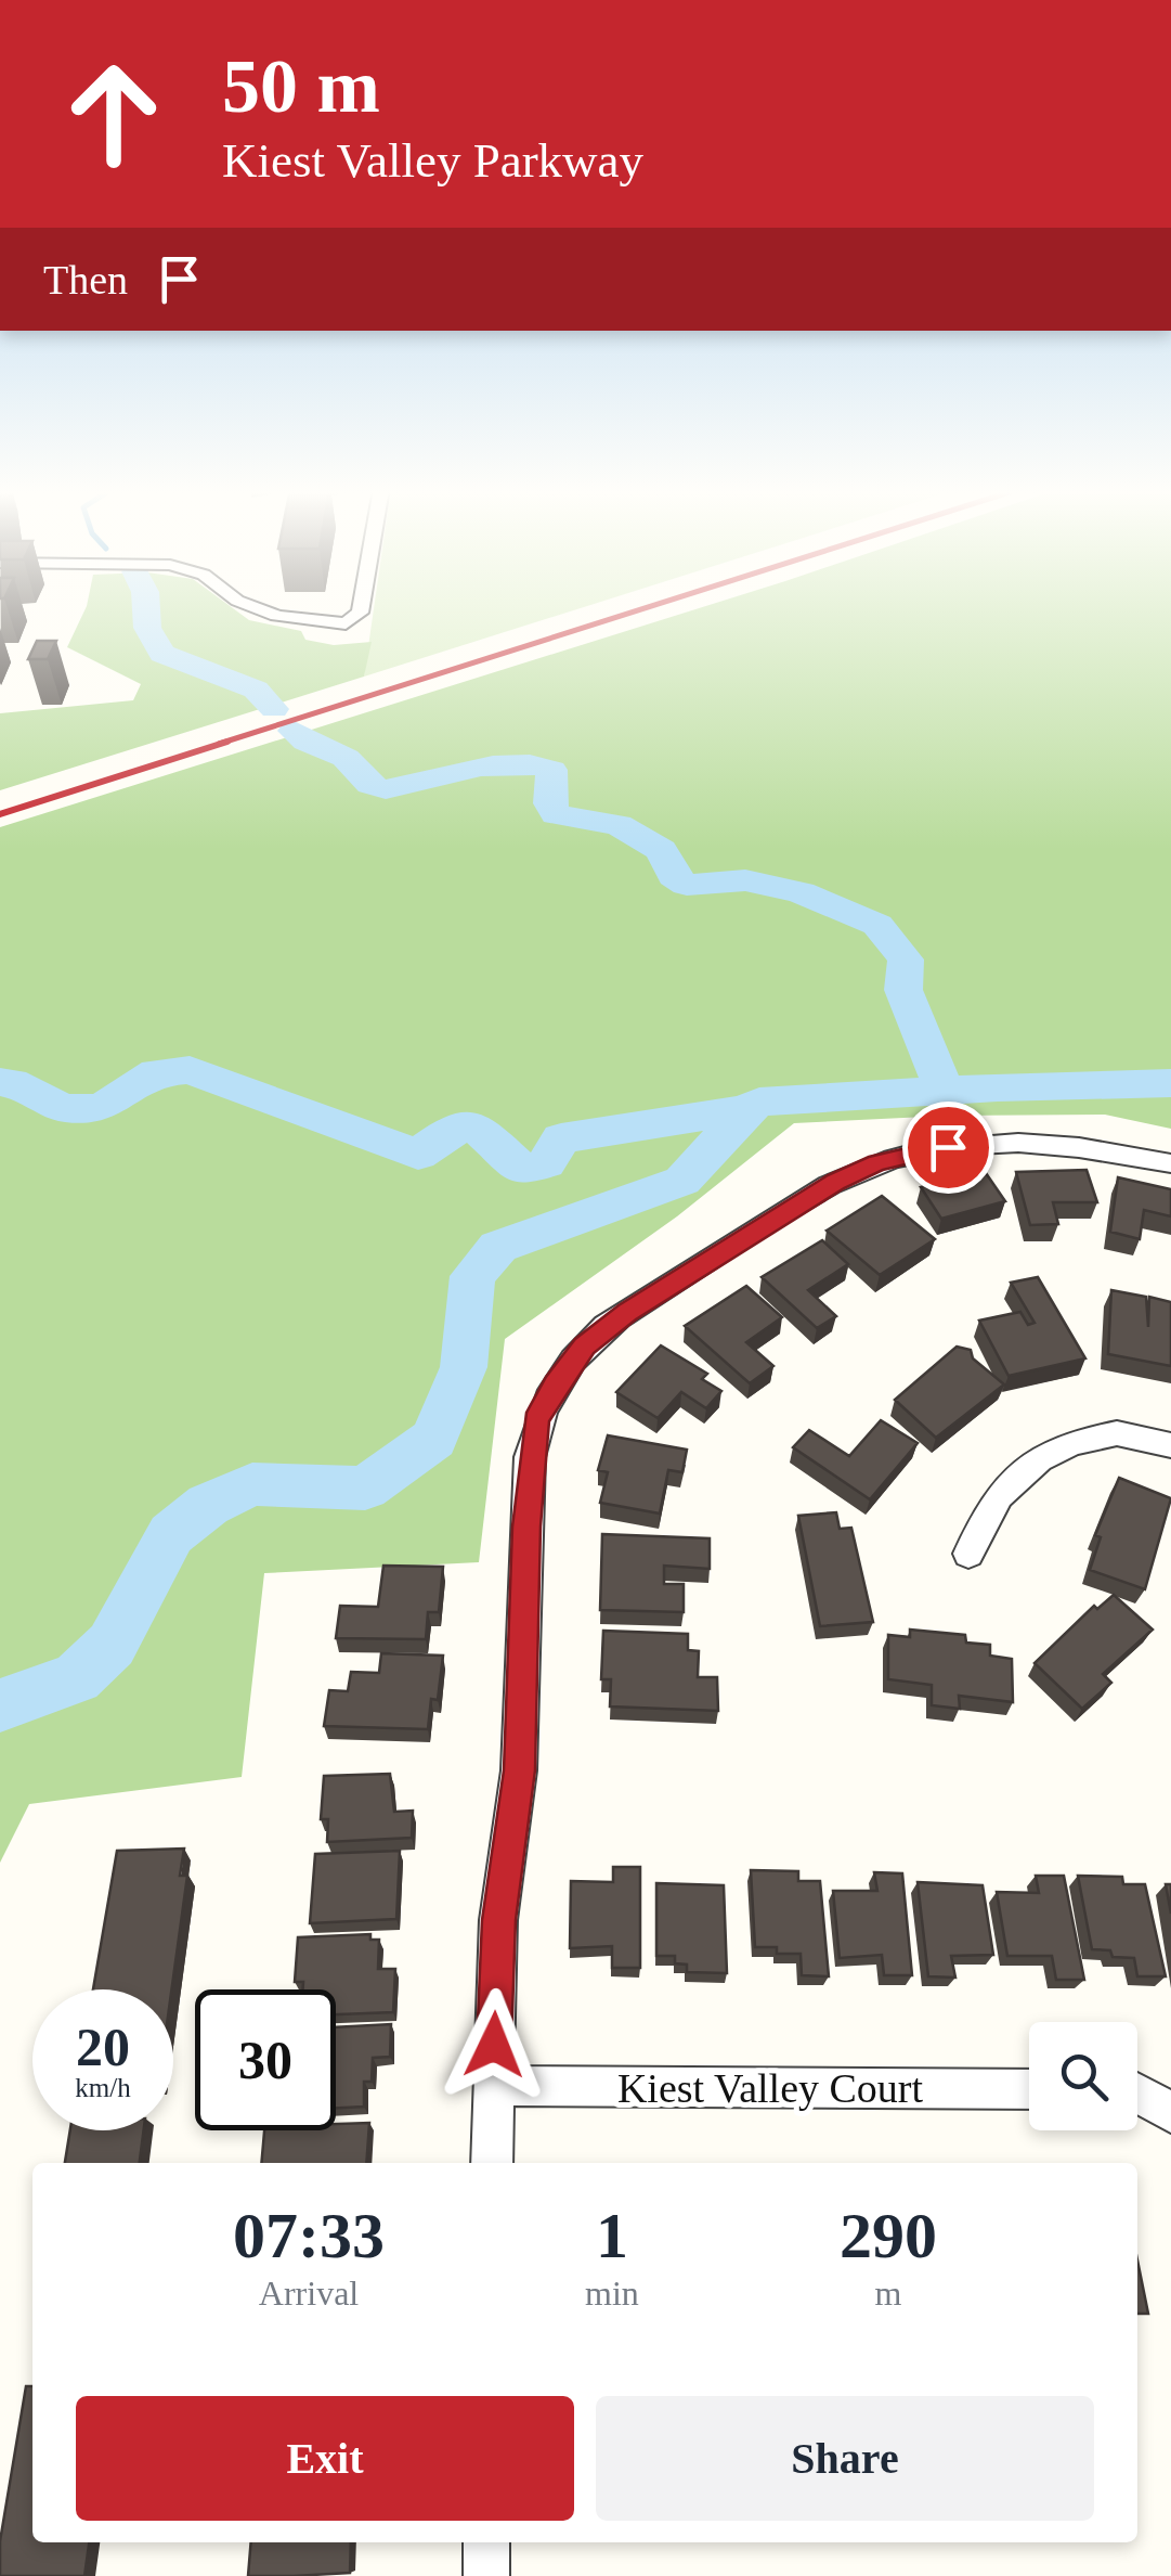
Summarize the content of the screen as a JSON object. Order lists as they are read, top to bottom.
{
  "streets": {
    "street": ["Kiest Valley Court"]
  },
  "page": {
    "turn": ["50 m", "Kiest Valley Parkway"],
    "then": "Then",
    "speed": "20 km/h",
    "limit": "30",
    "eta": [
      "07:33",
      "Arrival",
      "1",
      "min",
      "290",
      "m"
    ],
    "buttons": ["Exit", "Share"]
  }
}
